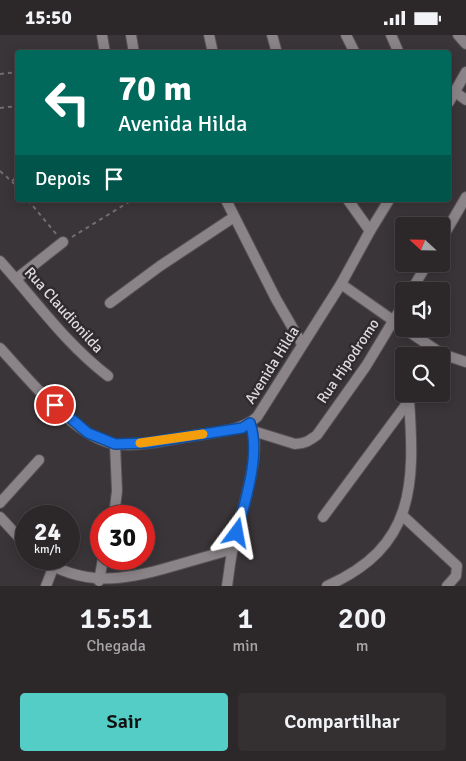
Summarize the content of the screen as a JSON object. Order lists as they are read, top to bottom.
{
  "streets": {
    "street": ["Rua Claudionilda", "Rua Hipodromo", "Avenida Hilda"]
  },
  "crossings": [
    ["Rua Hipodromo", "Avenida Hilda"]
  ],
  "north": "left",
  "page": {
    "status": "15:50",
    "turn": ["70 m", "Avenida Hilda"],
    "then": "Depois",
    "speed": "24 km/h",
    "limit": "30",
    "eta": [
      "15:51",
      "Chegada",
      "1",
      "min",
      "200",
      "m"
    ],
    "buttons": ["Sair", "Compartilhar"]
  }
}
